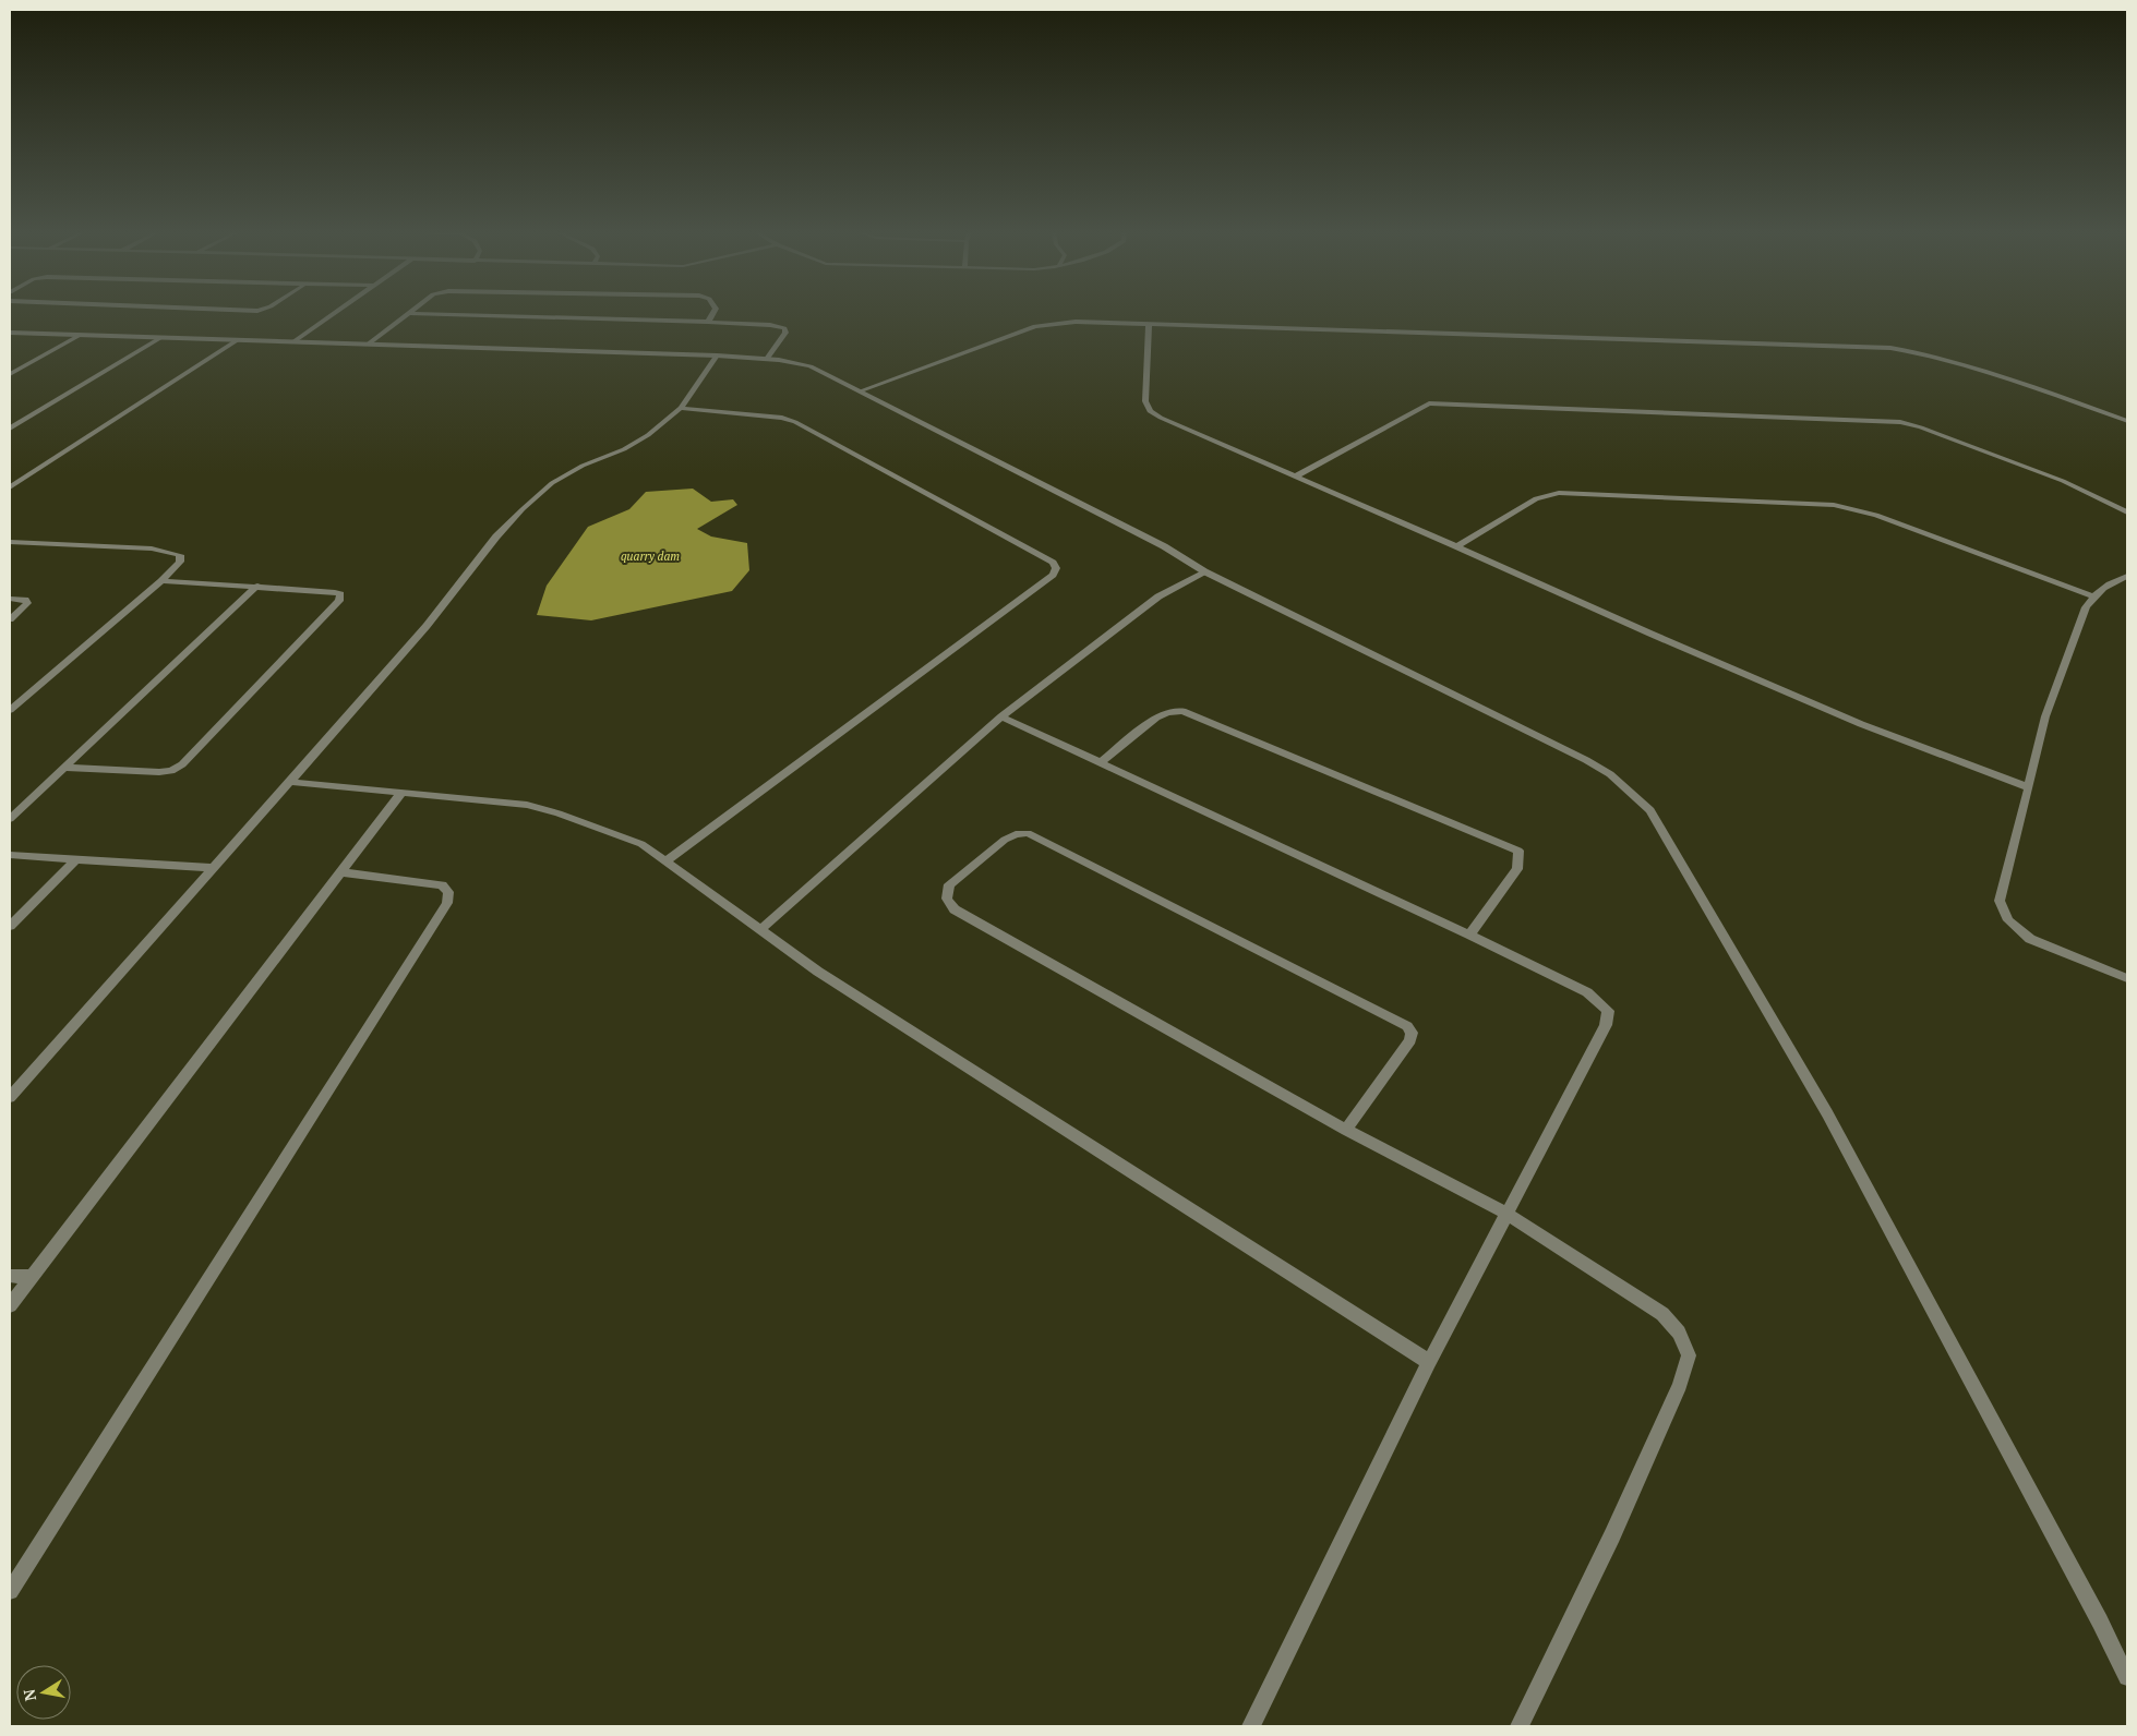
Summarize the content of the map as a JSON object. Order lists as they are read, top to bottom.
{
  "water": ["quarry dam"],
  "north": "left"
}
